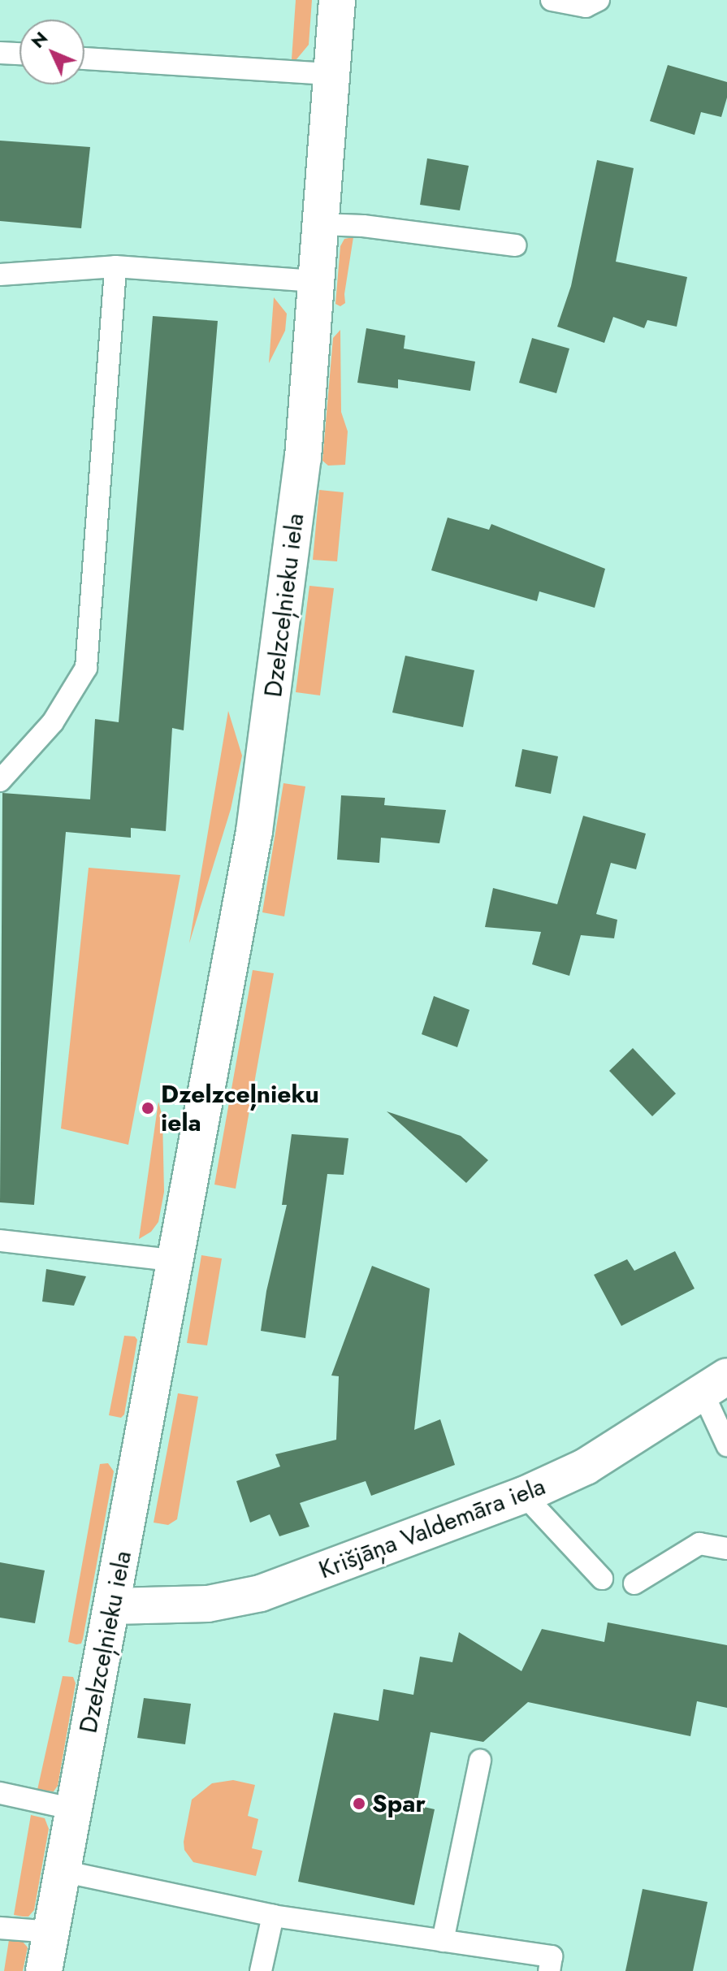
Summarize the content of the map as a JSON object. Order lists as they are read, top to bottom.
{
  "streets": {
    "street": ["Dzelzceļnieku iela", "Krišjāņa Valdemāra iela"]
  },
  "crossings": [
    ["Dzelzceļnieku iela", "Krišjāņa Valdemāra iela"]
  ],
  "places": ["Dzelzceļnieku iela", "Spar"],
  "north": "top left"
}
